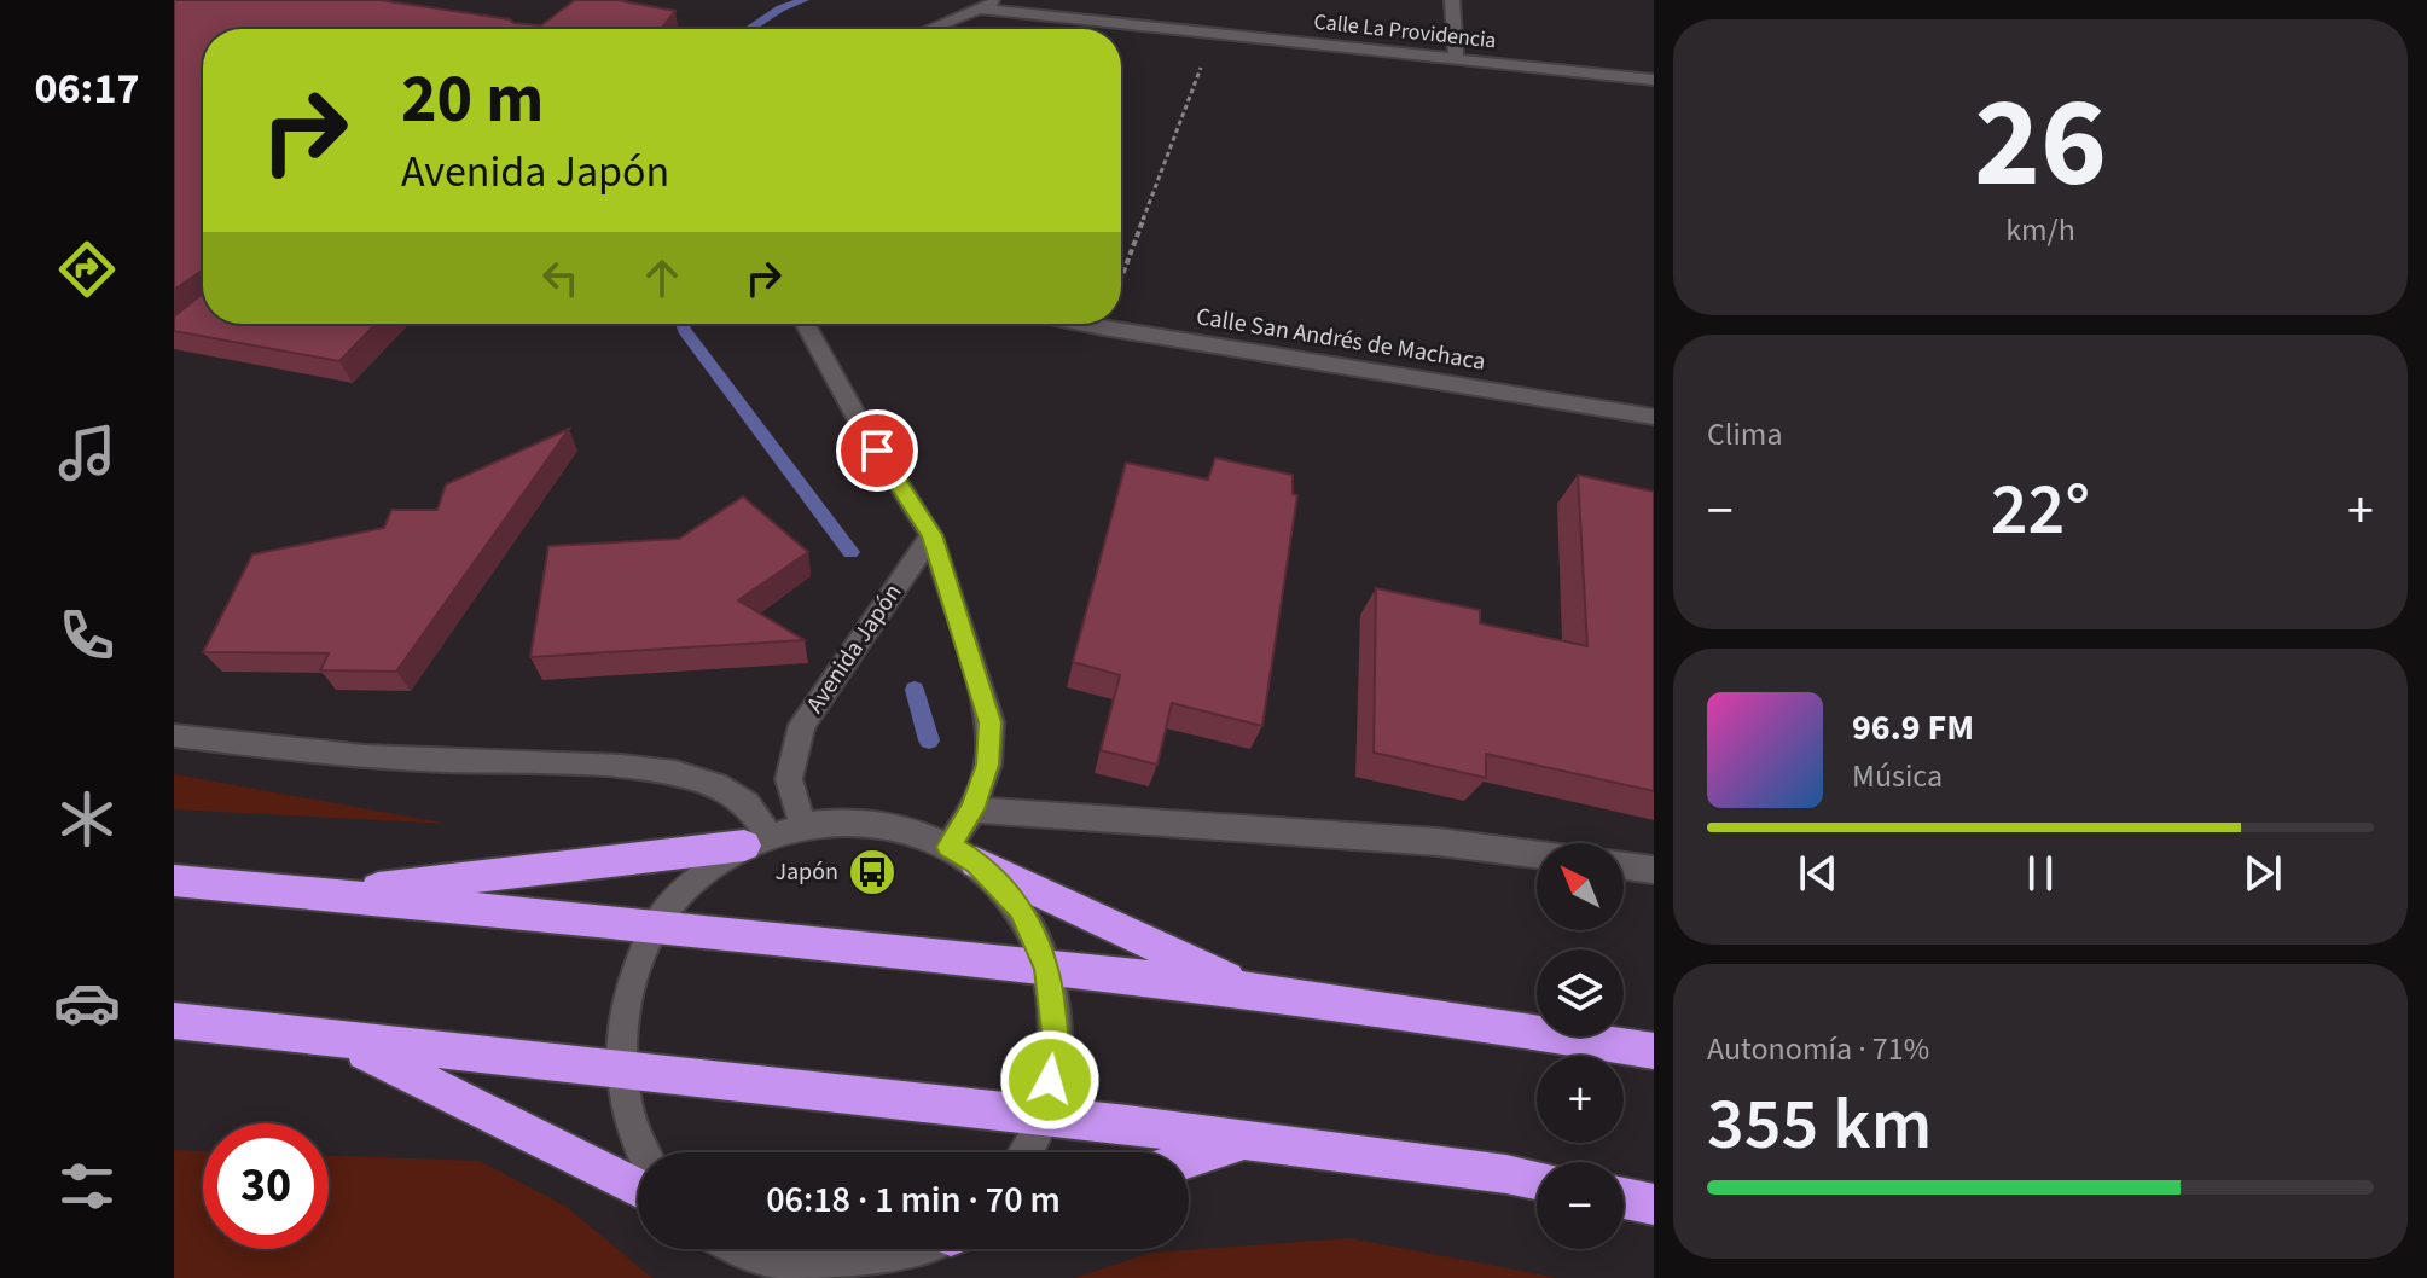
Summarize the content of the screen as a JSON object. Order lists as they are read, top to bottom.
{
  "streets": {
    "street": ["Calle La Providencia", "Calle San Andrés de Machaca", "Avenida Japón"]
  },
  "places": {
    "bus stop": ["Japón"]
  },
  "north": "top left",
  "page": {
    "tabs": "06:17",
    "tile": [
      ["26", "km/h"],
      "Clima",
      ["Autonomía · 71%", "355 km"]
    ],
    "turn": ["20 m", "Avenida Japón"],
    "heat": ["−", "22°", "+"],
    "song": ["96.9 FM", "Música"],
    "map_buttons": ["+", "−"],
    "limit": "30",
    "trip": "06:18 · 1 min · 70 m"
  }
}
